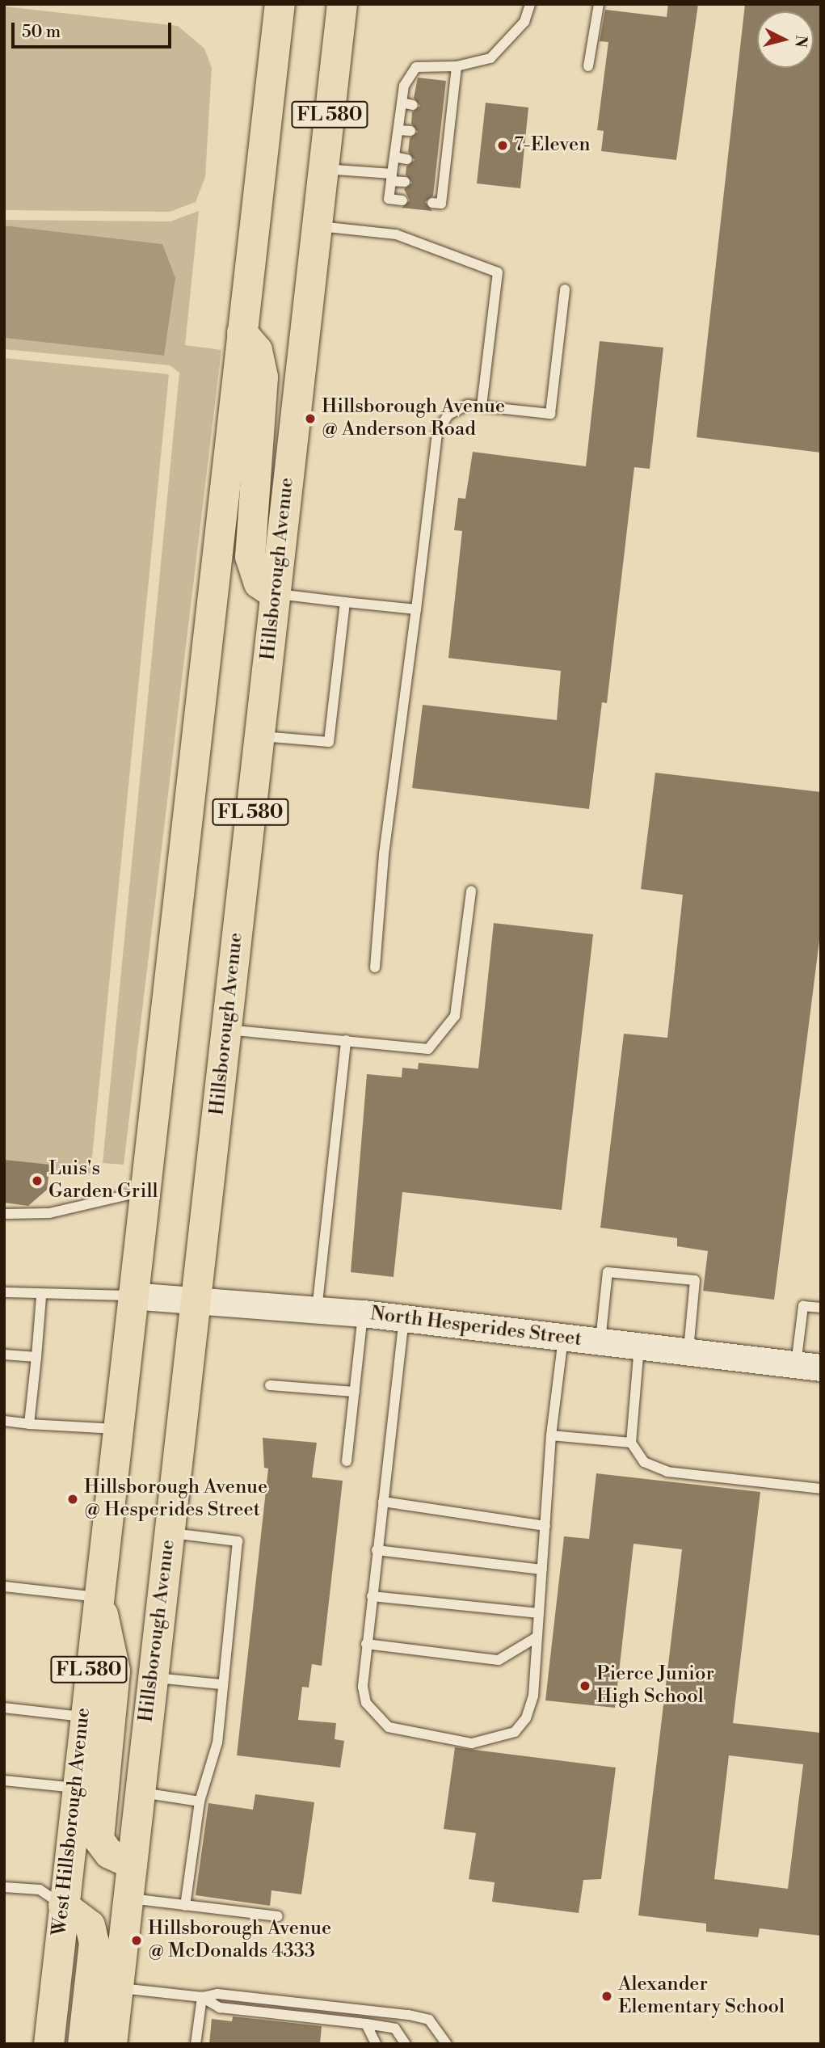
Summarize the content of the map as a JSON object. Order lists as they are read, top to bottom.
{
  "streets": {
    "main road": ["FL 580", "Hillsborough Avenue", "West Hillsborough Avenue"],
    "street": ["North Hesperides Street"]
  },
  "crossings": [
    ["FL 580", "North Hesperides Street"],
    ["FL 580", "West Hillsborough Avenue"],
    ["Hillsborough Avenue", "North Hesperides Street"],
    ["North Hesperides Street", "West Hillsborough Avenue"]
  ],
  "places": [
    "7-Eleven",
    "Hillsborough Avenue @ Anderson Road",
    "Luis's Garden Grill",
    "Hillsborough Avenue @ Hesperides Street",
    "Pierce Junior High School",
    "Hillsborough Avenue @ McDonalds 4333",
    "Alexander Elementary School"
  ],
  "scale_bar": "50 m",
  "north": "right"
}
